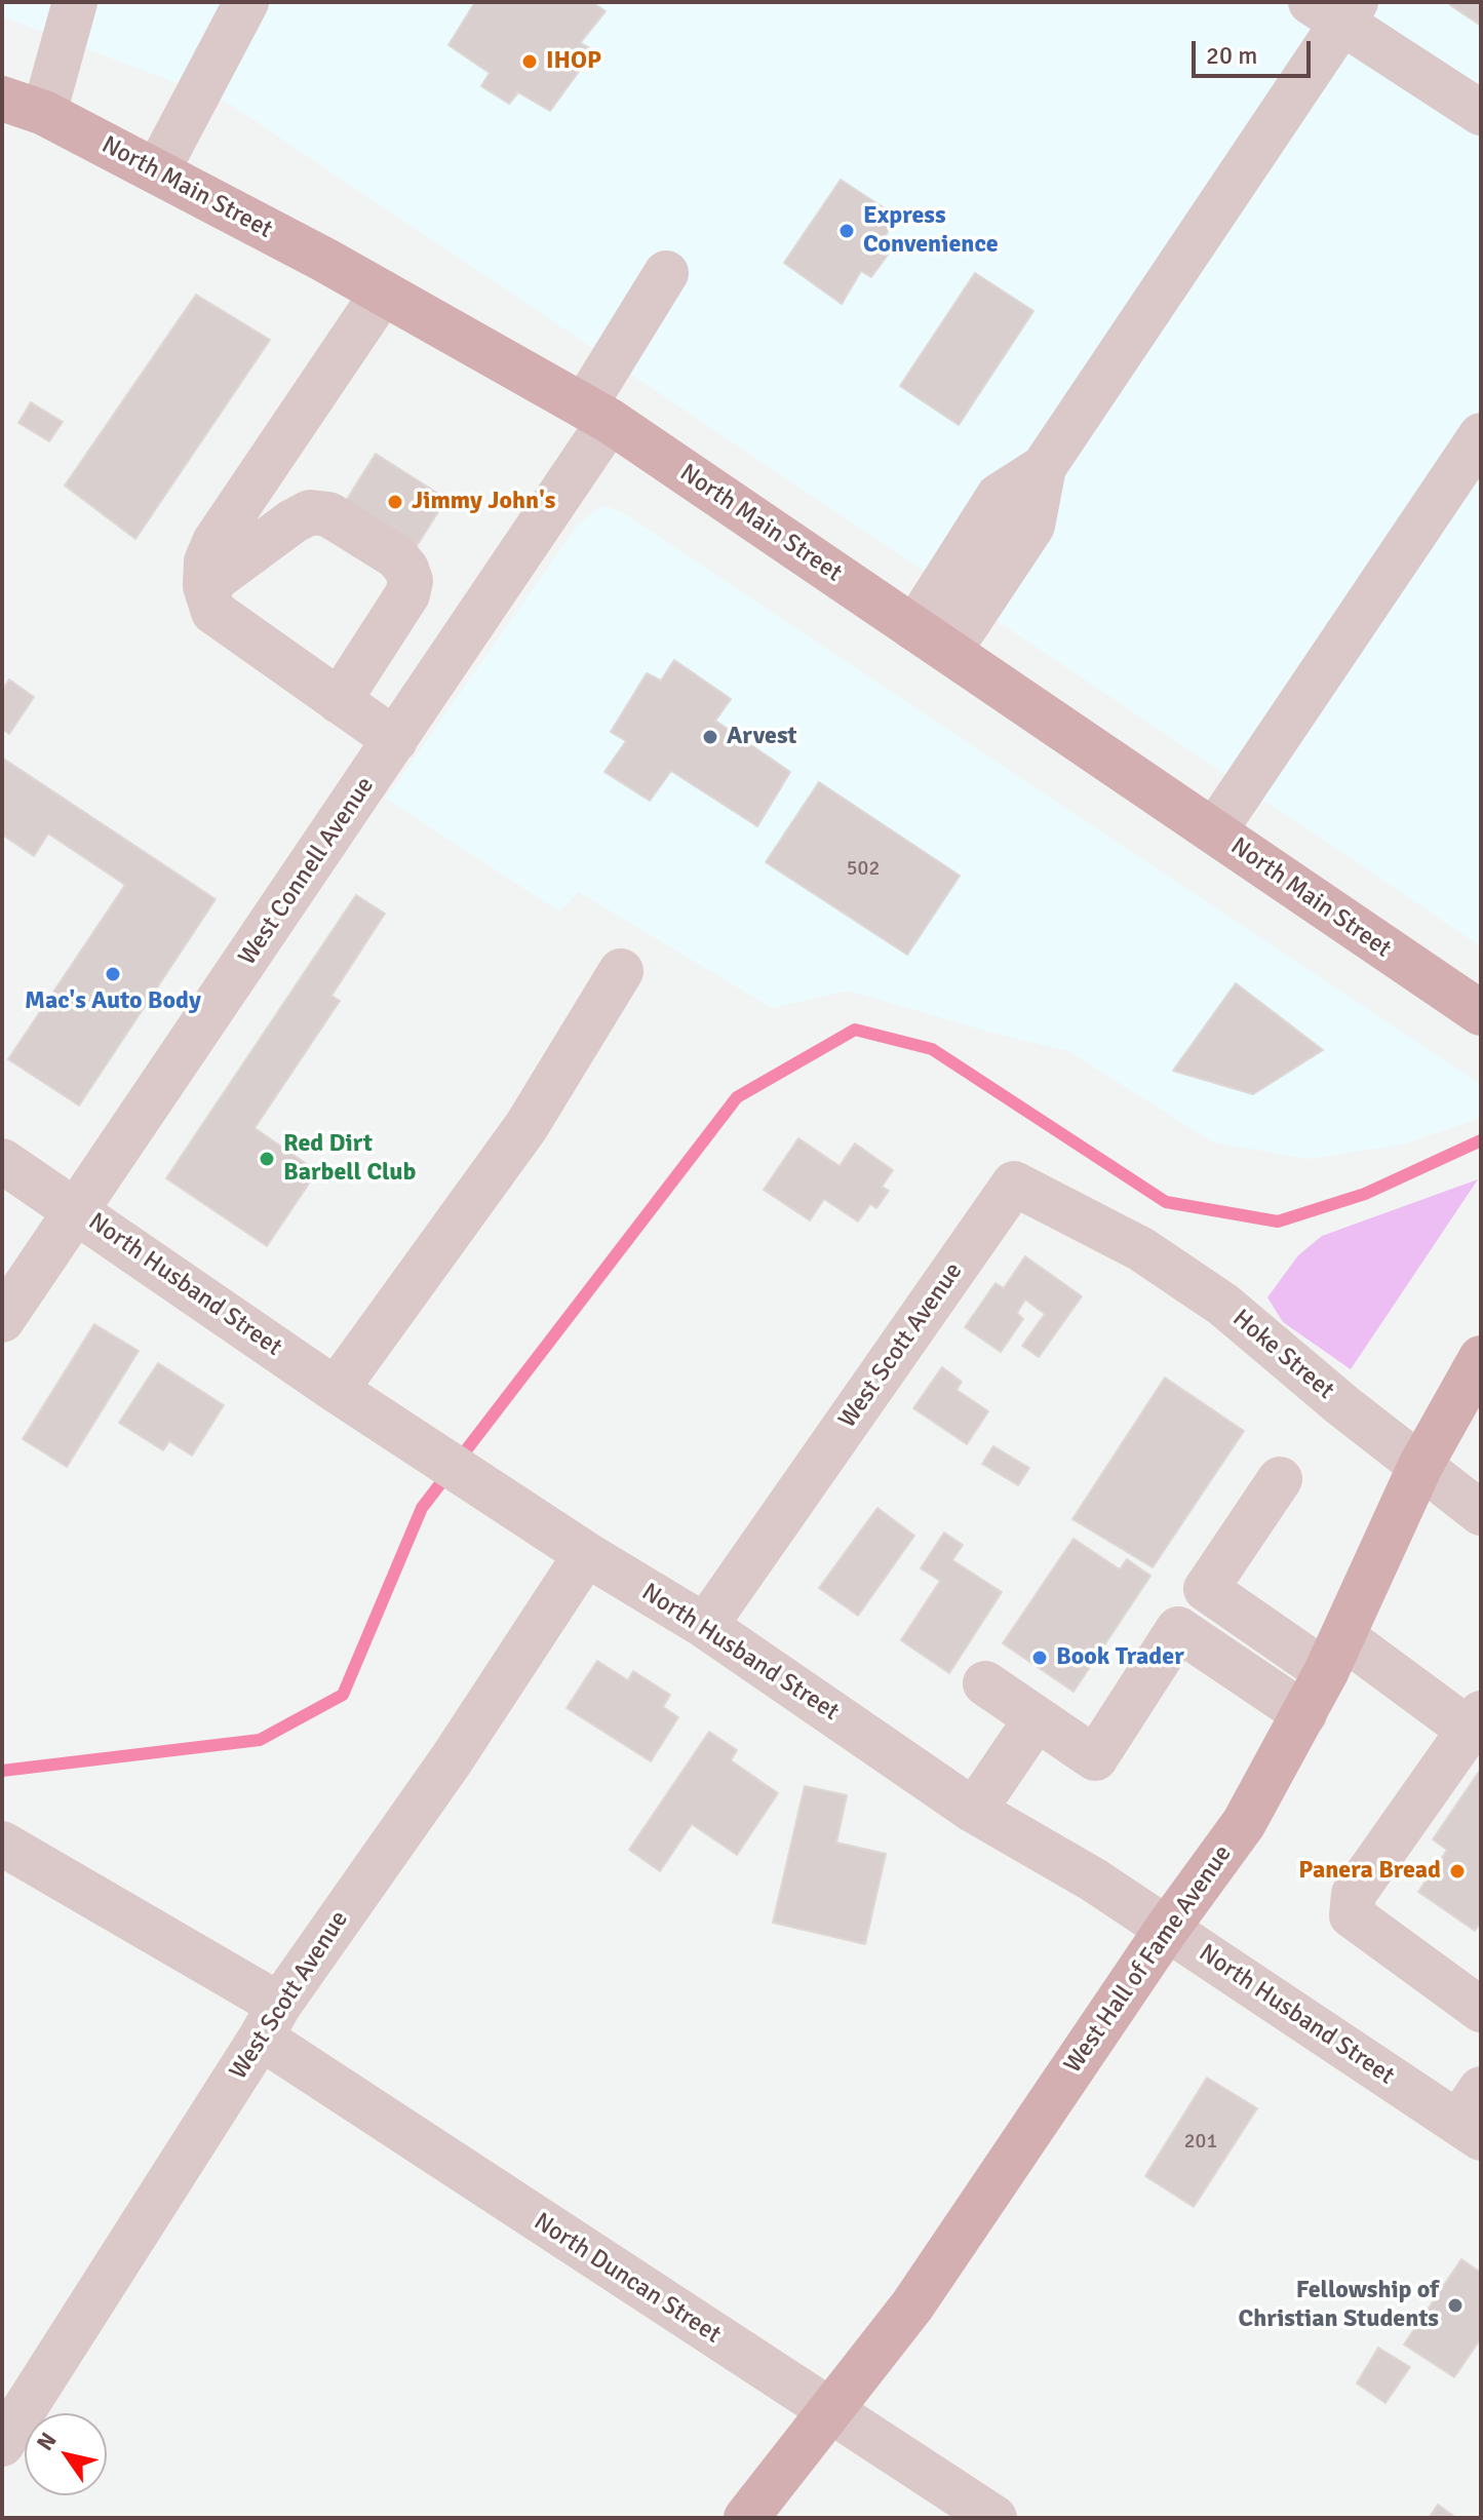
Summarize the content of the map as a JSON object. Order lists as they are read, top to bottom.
{
  "streets": {
    "main road": ["North Main Street", "West Hall of Fame Avenue"],
    "street": [
      "West Connell Avenue",
      "North Husband Street",
      "West Scott Avenue",
      "Hoke Street",
      "North Duncan Street"
    ]
  },
  "crossings": [
    ["North Main Street", "West Connell Avenue"],
    ["West Connell Avenue", "North Husband Street"],
    ["North Husband Street", "West Scott Avenue"],
    ["North Husband Street", "West Hall of Fame Avenue"],
    ["West Scott Avenue", "Hoke Street"],
    ["West Scott Avenue", "North Duncan Street"],
    ["Hoke Street", "West Hall of Fame Avenue"],
    ["West Hall of Fame Avenue", "North Duncan Street"]
  ],
  "places": [
    "IHOP",
    "Express Convenience",
    "Jimmy John's",
    "Arvest",
    "Mac's Auto Body",
    "Red Dirt Barbell Club",
    "Book Trader",
    "Panera Bread",
    "Fellowship of Christian Students"
  ],
  "house_numbers": ["502", "201"],
  "scale_bar": "20 m",
  "north": "top left"
}
